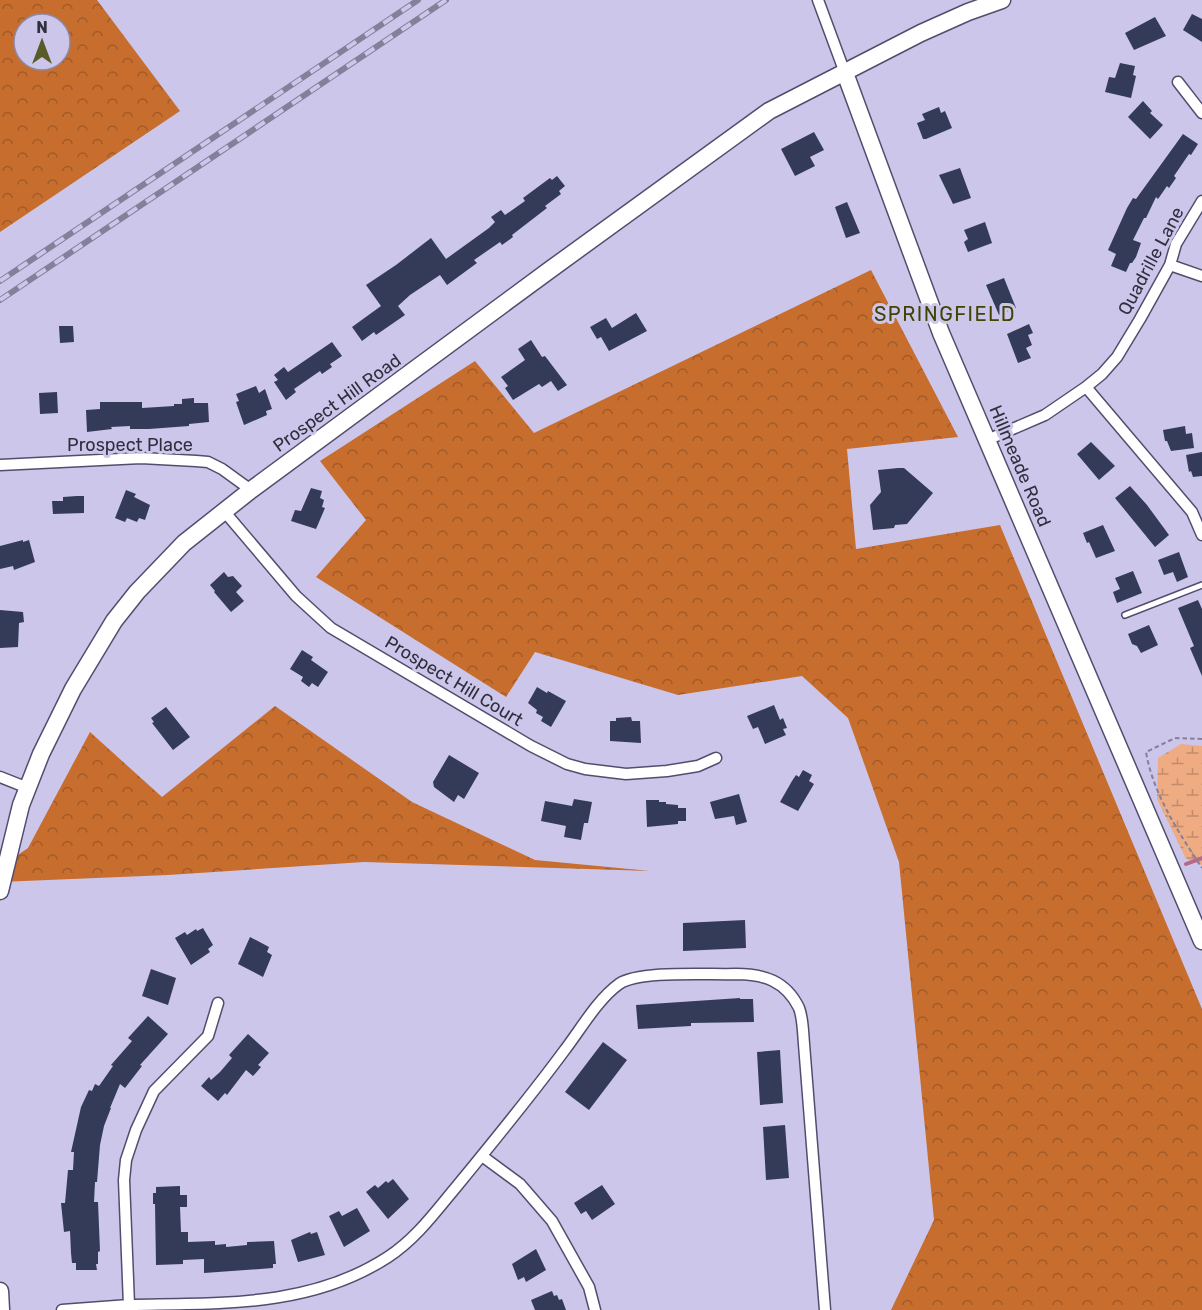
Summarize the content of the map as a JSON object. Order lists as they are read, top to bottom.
{
  "streets": {
    "street": [
      "Quadrille Lane",
      "Prospect Hill Road",
      "Prospect Place",
      "Hillmeade Road",
      "Prospect Hill Court"
    ]
  },
  "crossings": [
    ["Quadrille Lane", "Hillmeade Road"],
    ["Prospect Hill Road", "Prospect Place"],
    ["Prospect Hill Road", "Hillmeade Road"],
    ["Prospect Hill Road", "Prospect Hill Court"]
  ],
  "districts": ["SPRINGFIELD"],
  "north": "top"
}
